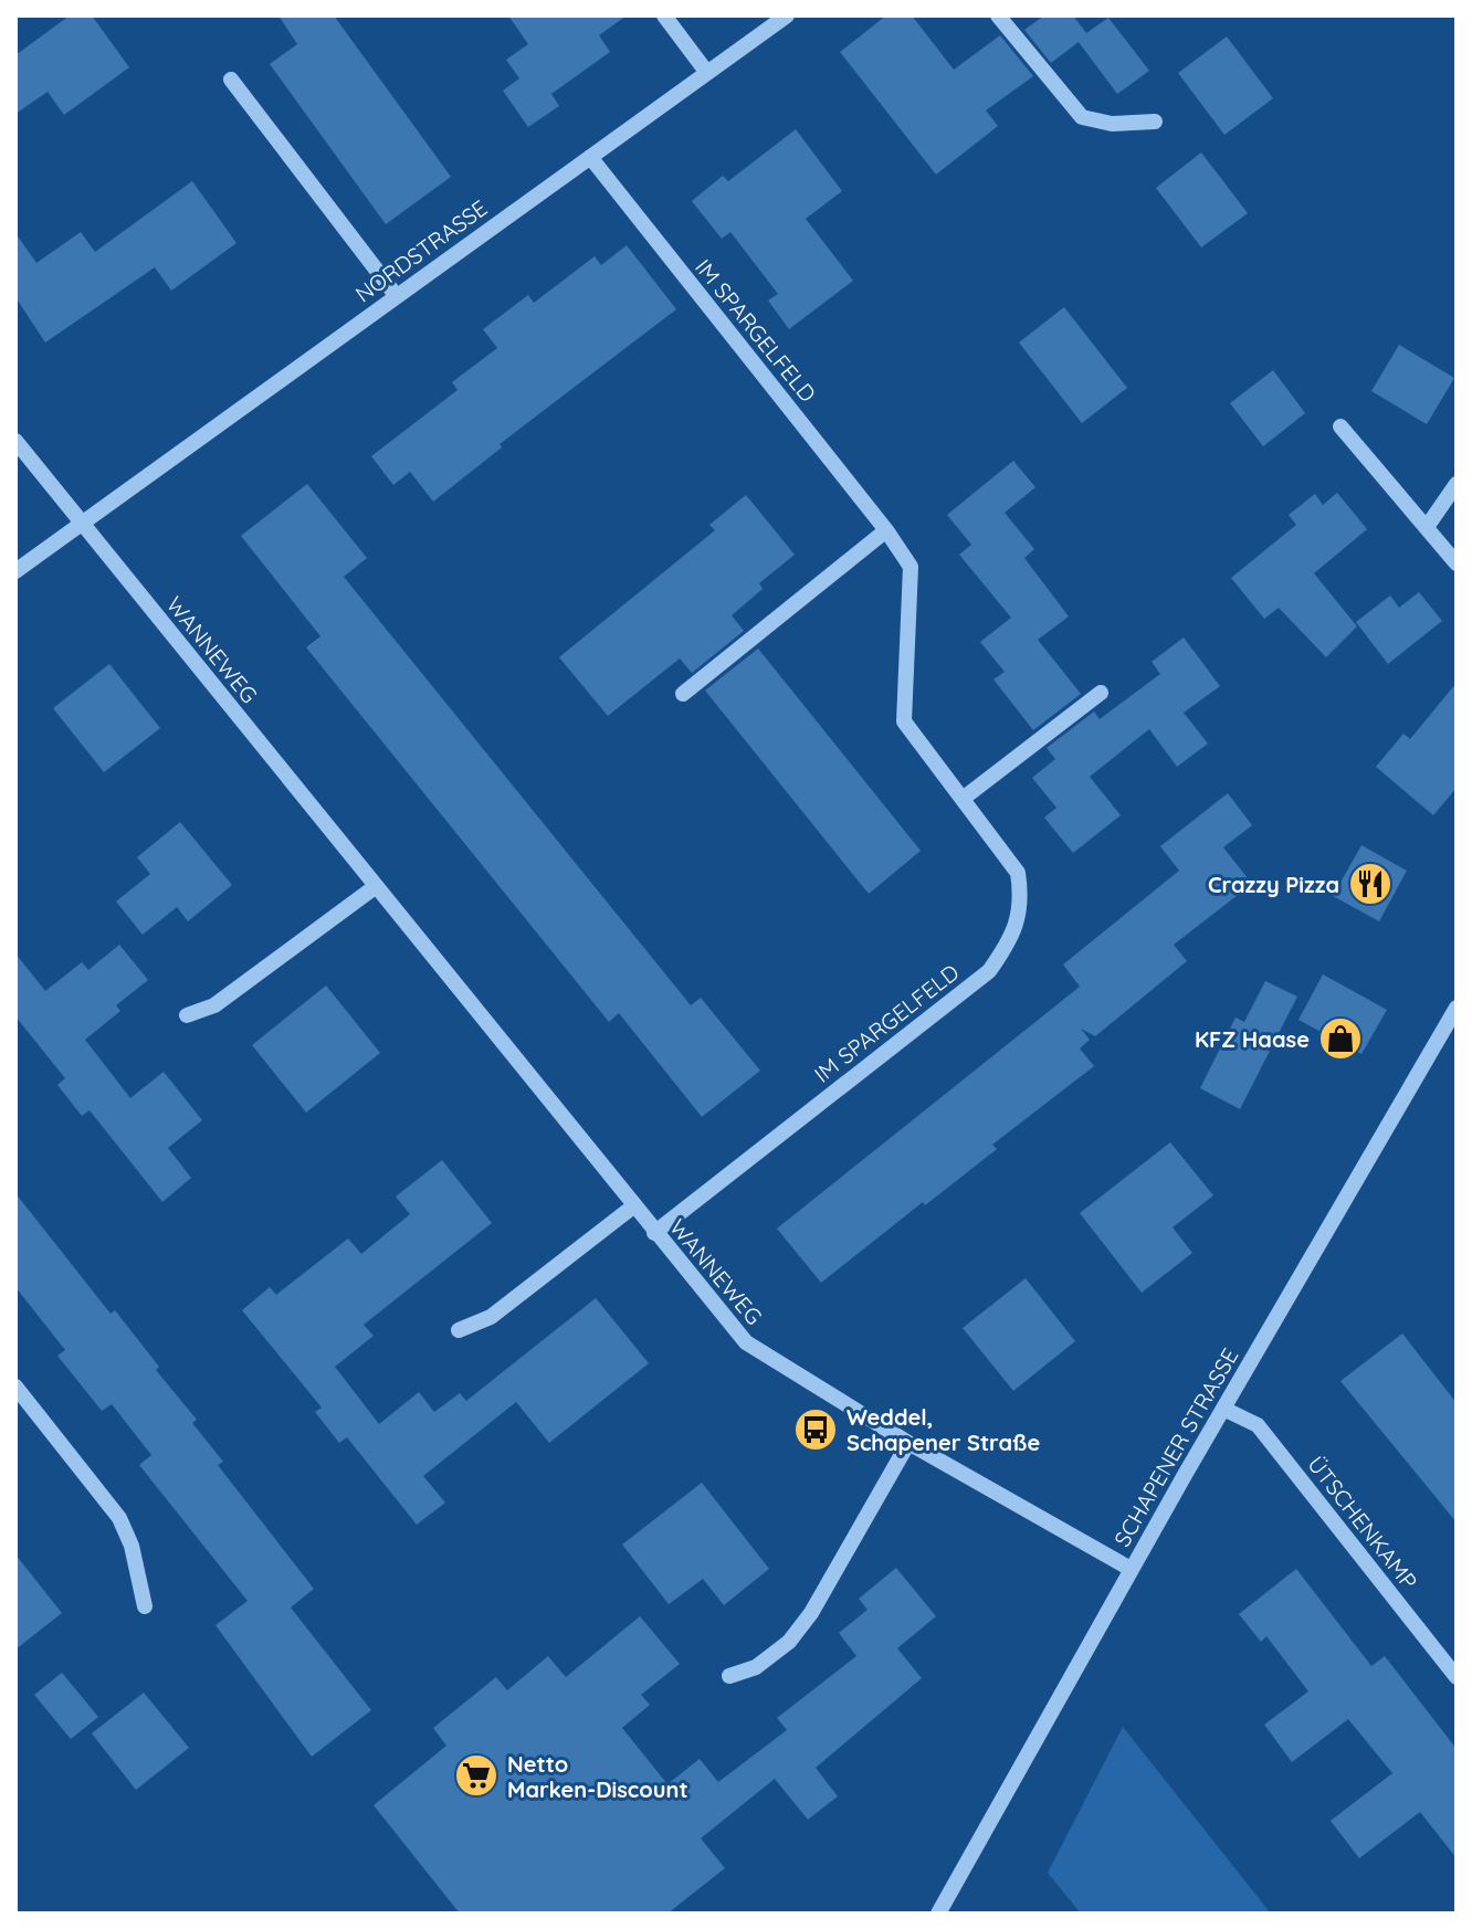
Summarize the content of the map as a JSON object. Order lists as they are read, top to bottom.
{
  "streets": {
    "street": [
      "NORDSTRASSE",
      "IM SPARGELFELD",
      "WANNEWEG",
      "SCHAPENER STRASSE",
      "ÜTSCHENKAMP"
    ]
  },
  "crossings": [
    ["NORDSTRASSE", "IM SPARGELFELD"],
    ["NORDSTRASSE", "WANNEWEG"],
    ["IM SPARGELFELD", "WANNEWEG"],
    ["WANNEWEG", "SCHAPENER STRASSE"],
    ["SCHAPENER STRASSE", "ÜTSCHENKAMP"]
  ],
  "places": {
    "restaurant": ["Crazzy Pizza"],
    "shop": ["KFZ Haase"],
    "bus stop": ["Weddel, Schapener Straße"],
    "supermarket": ["Netto Marken-Discount"]
  }
}
